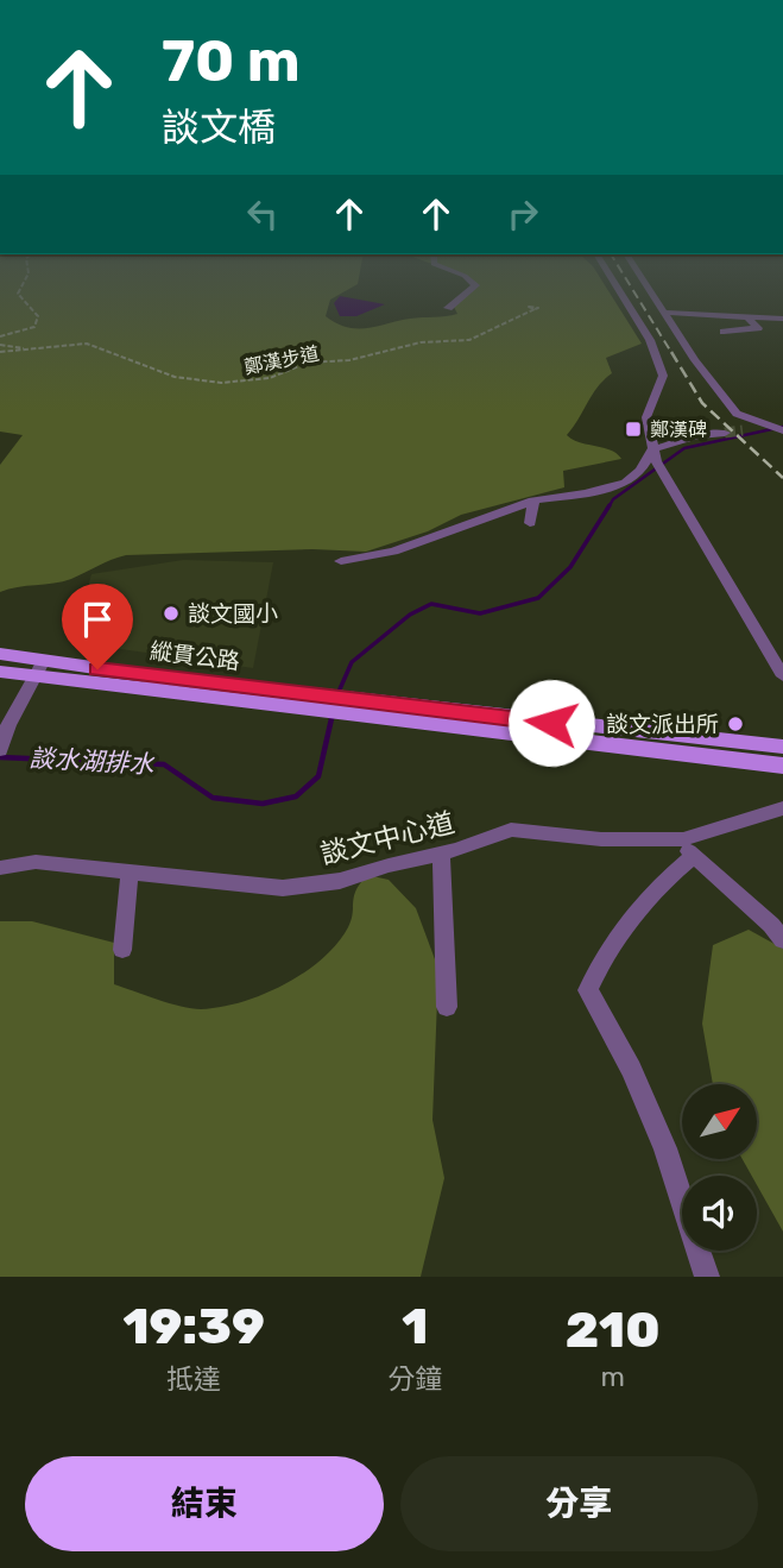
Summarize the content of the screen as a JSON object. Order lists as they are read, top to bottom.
{
  "streets": {
    "main road": ["縱貫公路"],
    "street": ["談文中心道"],
    "path": ["鄭漢步道"]
  },
  "water": ["談水湖排水"],
  "places": {
    "transit": ["鄭漢碑"],
    "other": ["談文國小", "談文派出所"]
  },
  "north": "top right",
  "page": {
    "turn": ["70 m", "談文橋"],
    "eta": [
      "19:39",
      "抵達",
      "1",
      "分鐘",
      "210",
      "m"
    ],
    "buttons": ["結束", "分享"]
  }
}
